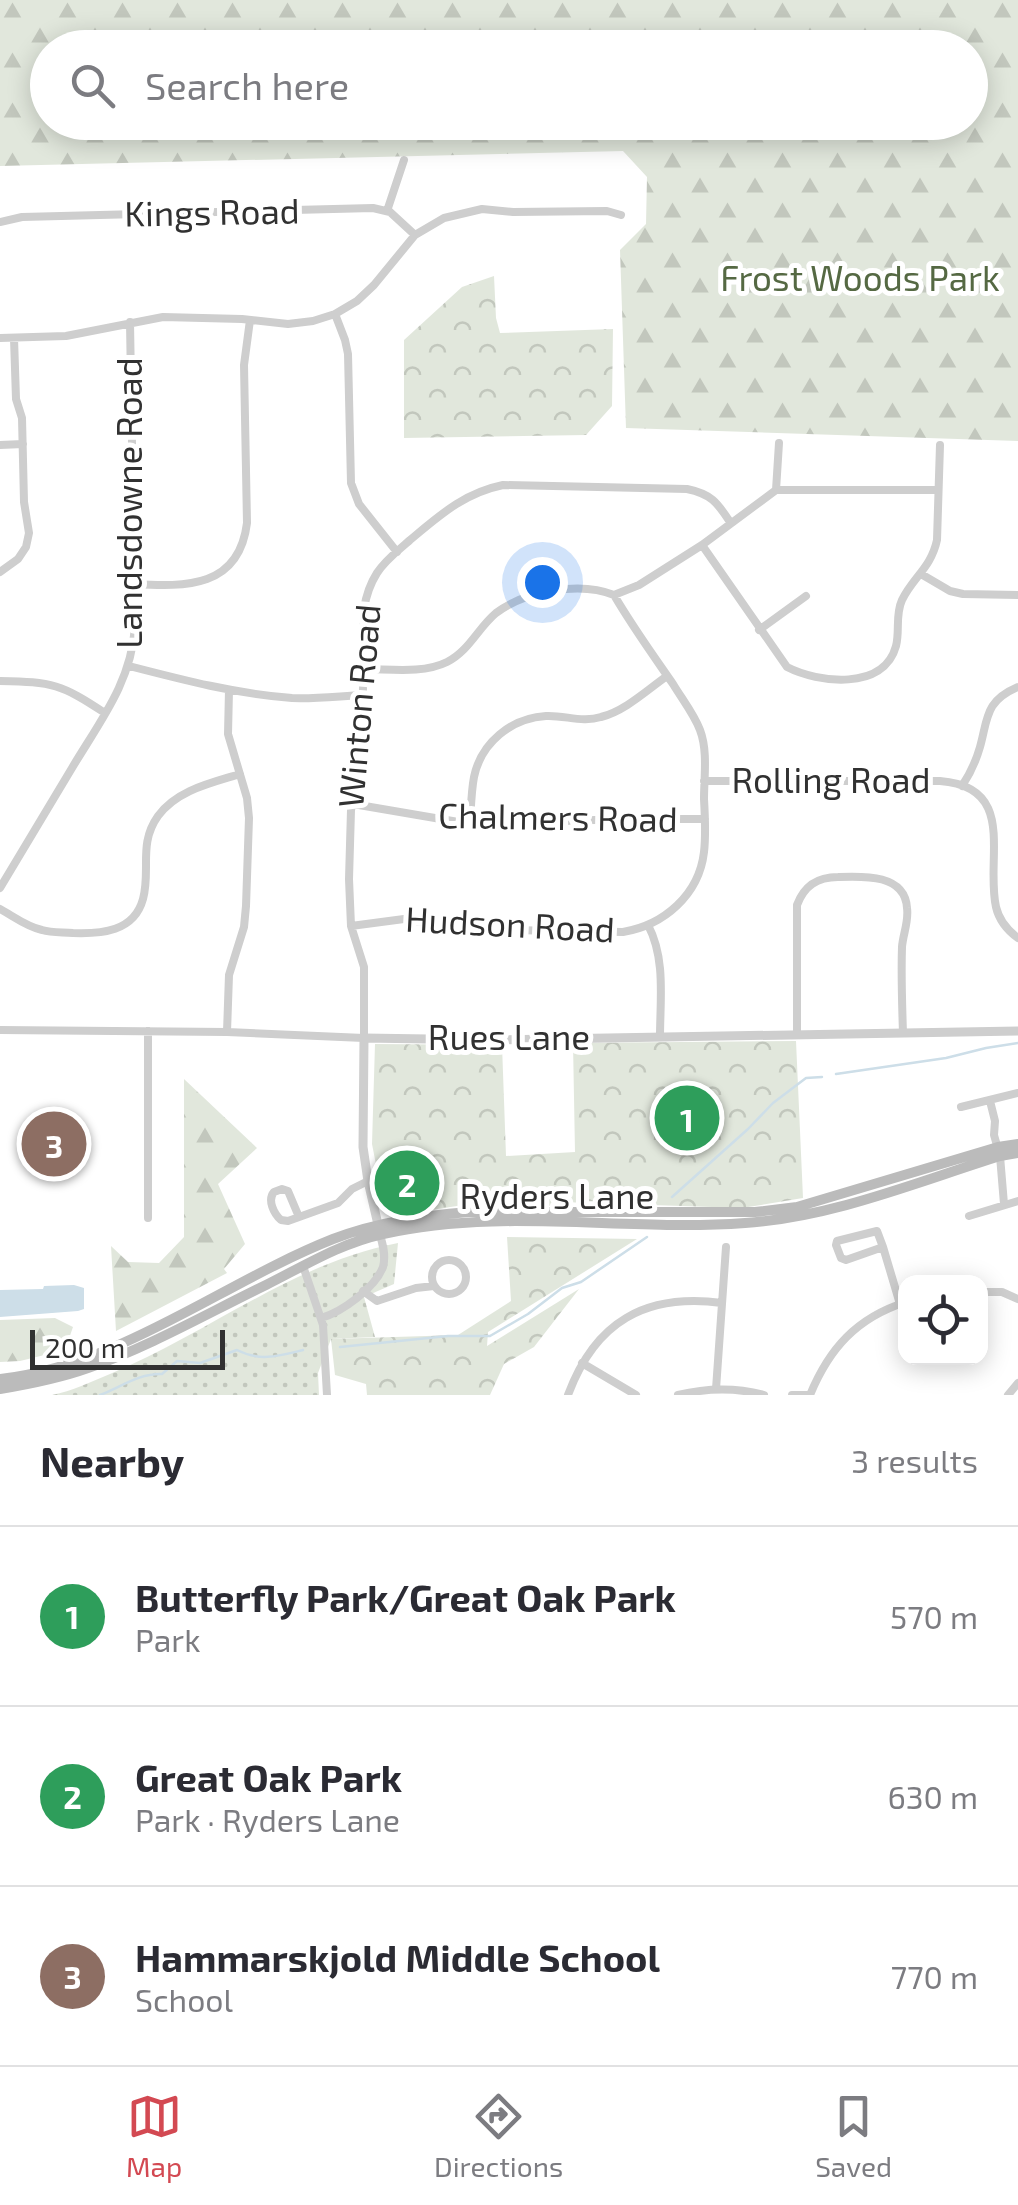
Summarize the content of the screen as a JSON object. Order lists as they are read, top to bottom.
{
  "streets": {
    "main road": ["Ryders Lane"],
    "street": [
      "Kings Road",
      "Landsdowne Road",
      "Winton Road",
      "Rolling Road",
      "Chalmers Road",
      "Hudson Road",
      "Rues Lane"
    ]
  },
  "crossings": [
    ["Winton Road", "Chalmers Road"],
    ["Winton Road", "Hudson Road"],
    ["Winton Road", "Rues Lane"],
    ["Winton Road", "Ryders Lane"],
    ["Rolling Road", "Hudson Road"],
    ["Chalmers Road", "Hudson Road"]
  ],
  "parks": ["Frost Woods Park"],
  "scale_bar": "200 m",
  "page": {
    "search": "Search here",
    "pins": ["1", "3", "2"],
    "scale": "200 m",
    "heading": ["Nearby", "3 results"],
    "list": [
      {
        "mark": "1",
        "name": "Butterfly Park/Great Oak Park",
        "note": "Park",
        "value": "570 m"
      },
      {
        "mark": "2",
        "name": "Great Oak Park",
        "note": "Park · Ryders Lane",
        "value": "630 m"
      },
      {
        "mark": "3",
        "name": "Hammarskjold Middle School",
        "note": "School",
        "value": "770 m"
      }
    ],
    "nav": ["Map", "Directions", "Saved"]
  }
}
